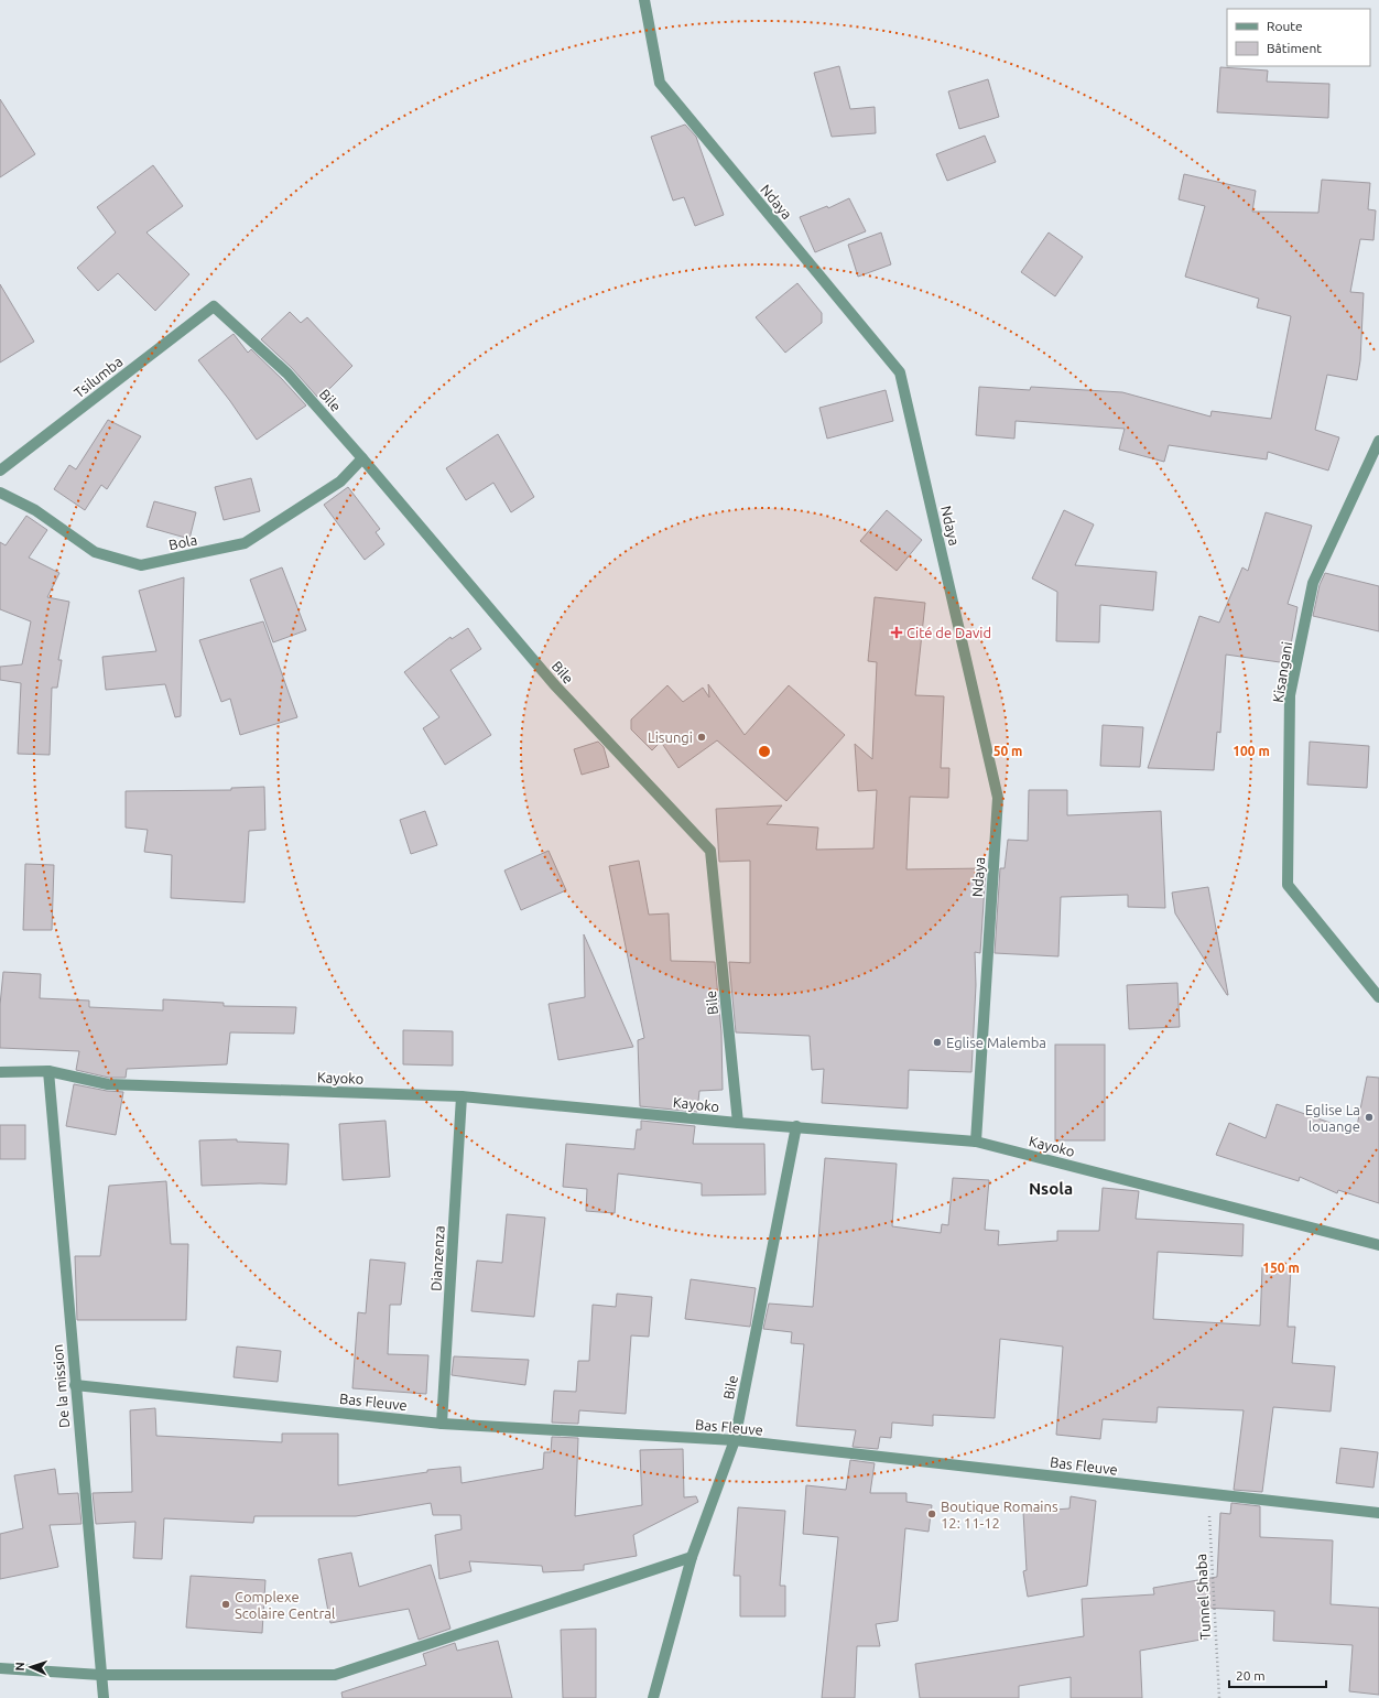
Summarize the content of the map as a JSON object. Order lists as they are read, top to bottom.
{
  "streets": {
    "street": [
      "Ndaya",
      "Tsilumba",
      "Bile",
      "Bola",
      "Kisangani",
      "Kayoko",
      "Dianzenza",
      "De la mission",
      "Bas Fleuve"
    ],
    "path": ["Tunnel Shaba"]
  },
  "crossings": [
    ["Ndaya", "Kayoko"],
    ["Tsilumba", "Bile"],
    ["Bile", "Bola"],
    ["Bile", "Kayoko"],
    ["Bile", "Bas Fleuve"],
    ["Kayoko", "Dianzenza"],
    ["Kayoko", "De la mission"],
    ["Dianzenza", "Bas Fleuve"],
    ["De la mission", "Bas Fleuve"],
    ["Bas Fleuve", "Tunnel Shaba"]
  ],
  "districts": ["Nsola"],
  "places": {
    "health": ["Cité de David"],
    "other": [
      "Lisungi",
      "Eglise Malemba",
      "Eglise La louange",
      "Boutique Romains 12: 11-12",
      "Complexe Scolaire Central"
    ]
  },
  "legend": ["Route", "Bâtiment"],
  "scale_bar": "20 m",
  "north": "left",
  "rings": ["50 m", "100 m", "150 m"]
}
